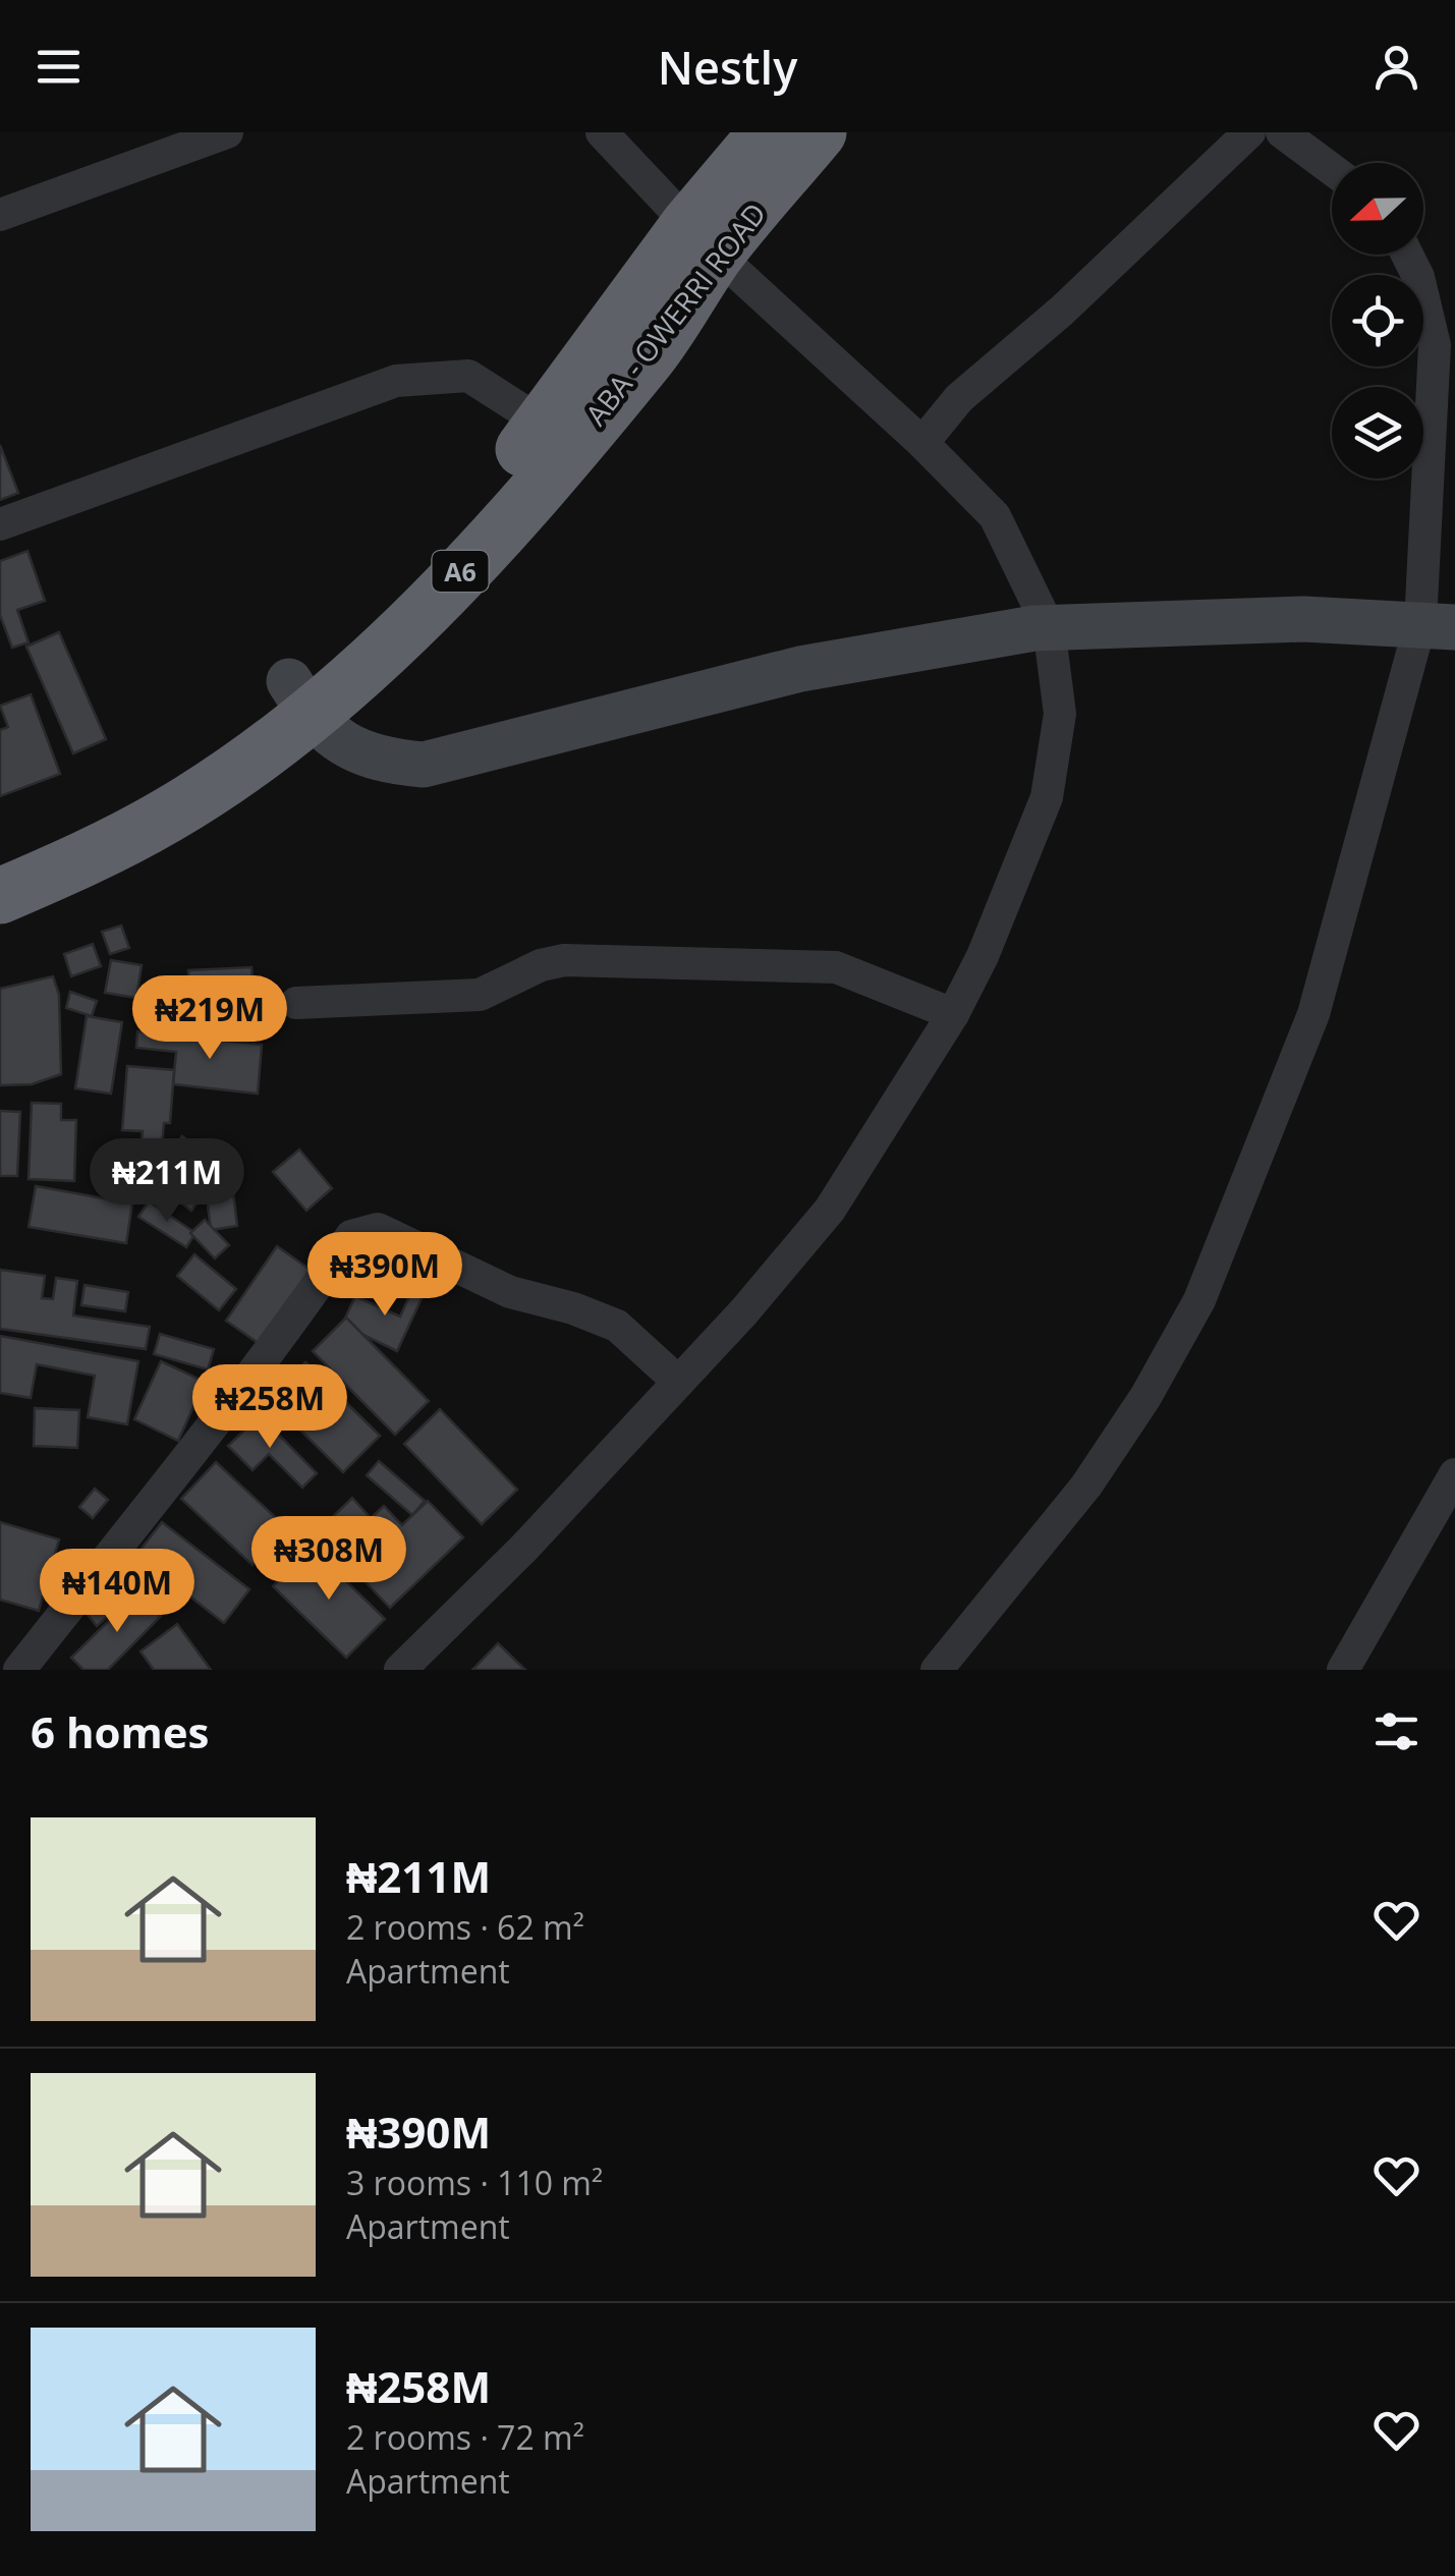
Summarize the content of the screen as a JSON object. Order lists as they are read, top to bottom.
{
  "streets": {
    "highway": ["ABA - OWERRI ROAD", "A6"]
  },
  "north": "left",
  "page": {
    "header": "Nestly",
    "price": [
      "₦219M",
      "₦211M",
      "₦390M",
      "₦258M",
      "₦308M",
      "₦140M"
    ],
    "heading": "6 homes",
    "list": [
      {
        "name": "₦211M",
        "note": "2 rooms · 62 m² · Apartment"
      },
      {
        "name": "₦390M",
        "note": "3 rooms · 110 m² · Apartment"
      },
      {
        "name": "₦258M",
        "note": "2 rooms · 72 m² · Apartment"
      }
    ]
  }
}
